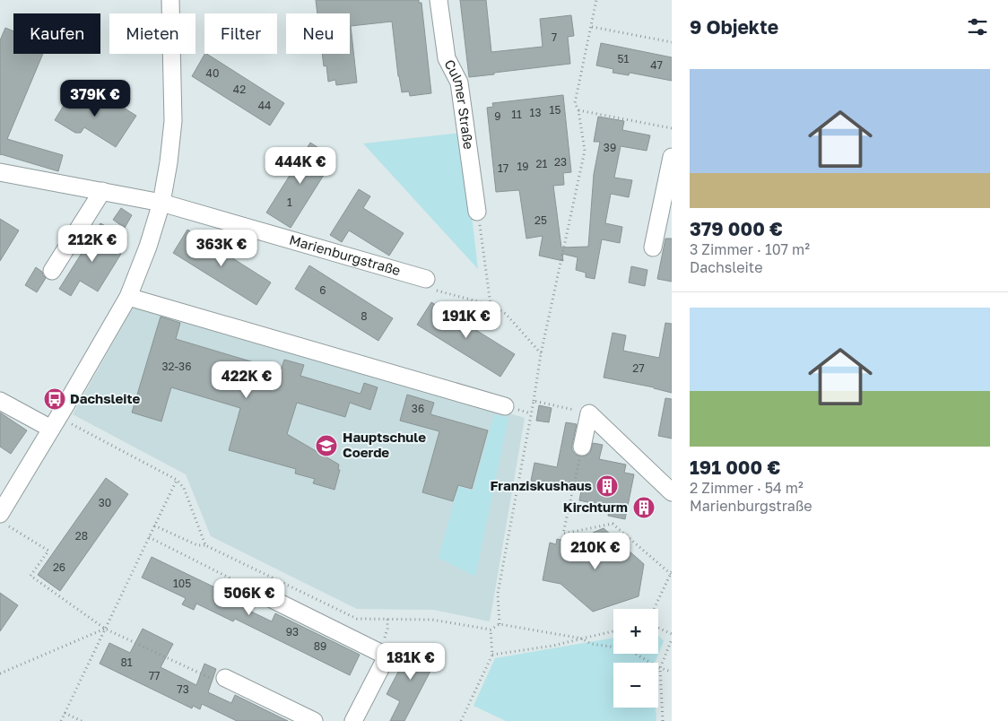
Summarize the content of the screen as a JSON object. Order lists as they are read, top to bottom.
{
  "streets": {
    "street": ["Culmer Straße", "Marienburgstraße"]
  },
  "places": {
    "bus stop": ["Dachsleite"],
    "school or university": ["Hauptschule Coerde"],
    "building": ["Franziskushaus", "Kirchturm"]
  },
  "house_numbers": [
    "7",
    "51",
    "47",
    "40",
    "42",
    "44",
    "15",
    "13",
    "11",
    "9",
    "39",
    "23",
    "21",
    "19",
    "17",
    "1",
    "25",
    "6",
    "8",
    "32-36",
    "27",
    "36",
    "30",
    "28",
    "26",
    "105",
    "93",
    "89",
    "81",
    "77",
    "73"
  ],
  "page": {
    "heading": "9 Objekte",
    "chip": [
      "Kaufen",
      "Mieten",
      "Filter",
      "Neu"
    ],
    "list": [
      {
        "name": "379 000 €",
        "note": "3 Zimmer · 107 m² · Dachsleite"
      },
      {
        "name": "191 000 €",
        "note": "2 Zimmer · 54 m² · Marienburgstraße"
      }
    ],
    "price": [
      "379K €",
      "444K €",
      "212K €",
      "363K €",
      "191K €",
      "422K €",
      "210K €",
      "506K €",
      "181K €"
    ],
    "map_buttons": ["+", "−"]
  }
}
